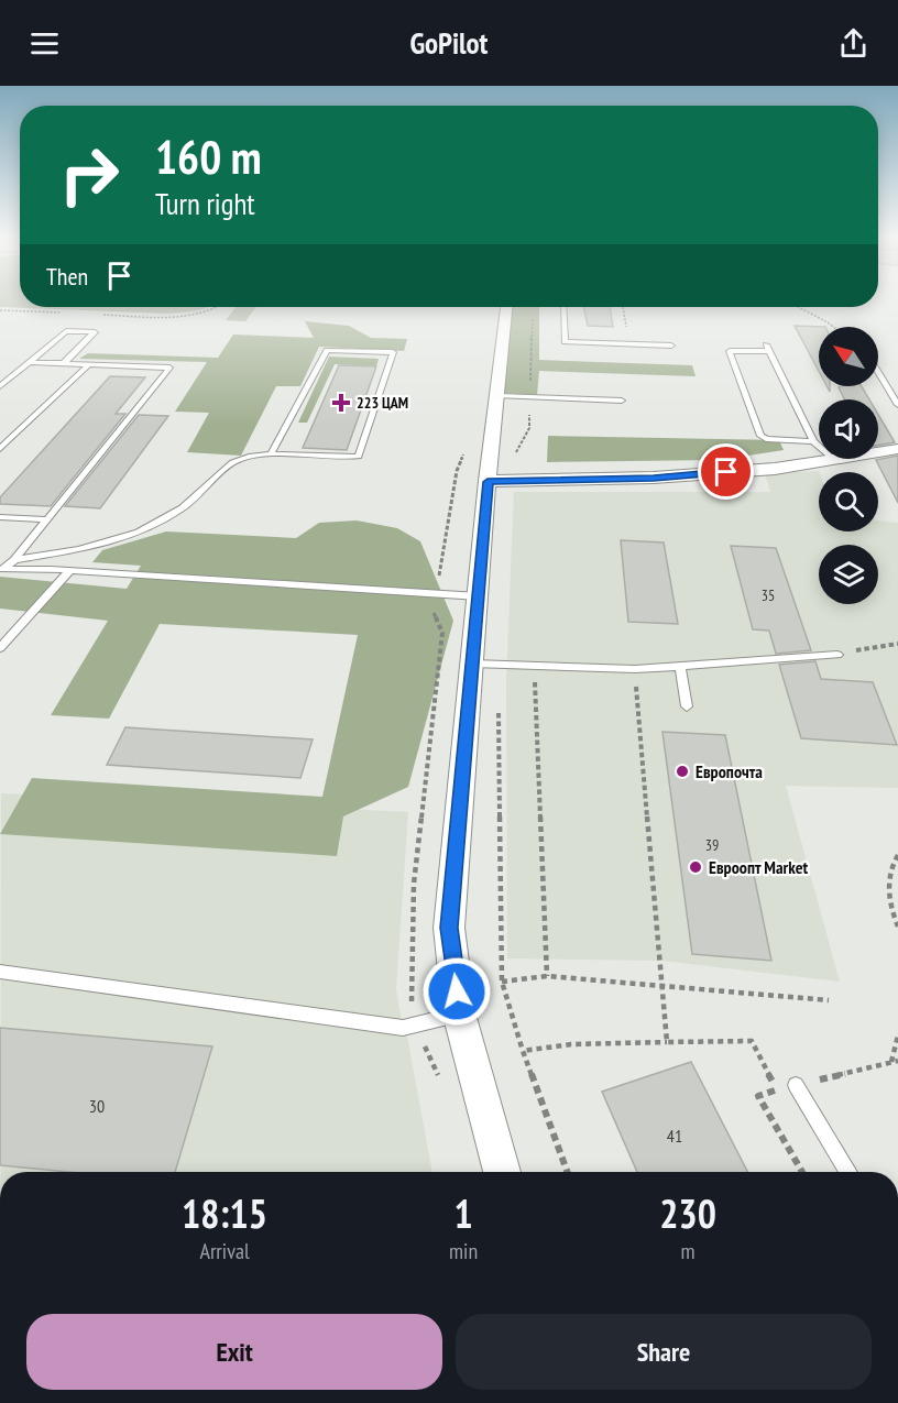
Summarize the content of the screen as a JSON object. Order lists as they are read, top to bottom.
{
  "places": {
    "health": ["223 ЦAM"],
    "other": ["Европочта", "Евроопт Market"]
  },
  "house_numbers": [
    "35",
    "39",
    "30",
    "41"
  ],
  "north": "top left",
  "page": {
    "header": "GoPilot",
    "turn": ["160 m", "Turn right"],
    "then": "Then",
    "eta": [
      "18:15",
      "Arrival",
      "1",
      "min",
      "230",
      "m"
    ],
    "buttons": ["Exit", "Share"]
  }
}
